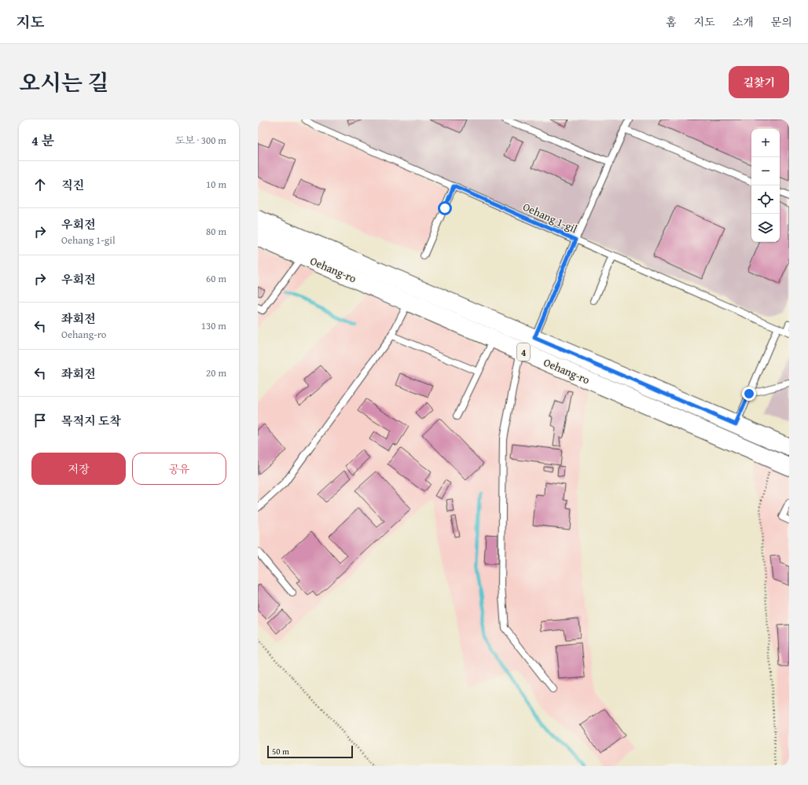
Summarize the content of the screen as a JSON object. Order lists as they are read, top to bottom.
{
  "streets": {
    "main road": ["Oehang-ro", "4"],
    "lane": ["Oehang 1-gil"]
  },
  "scale_bar": "50 m",
  "page": {
    "header": "지도",
    "nav": [
      "홈",
      "지도",
      "소개",
      "문의"
    ],
    "title": "오시는 길",
    "buttons": [
      "길찾기",
      ["저장", "공유"]
    ],
    "heading": ["4 분", "도보 · 300 m"],
    "map_buttons": ["+", "−"],
    "list": [
      ["직진", "10 m"],
      ["우회전", "Oehang 1-gil", "80 m"],
      ["우회전", "60 m"],
      ["좌회전", "Oehang-ro", "130 m"],
      ["좌회전", "20 m"],
      "목적지 도착"
    ],
    "scale": "50 m"
  }
}
